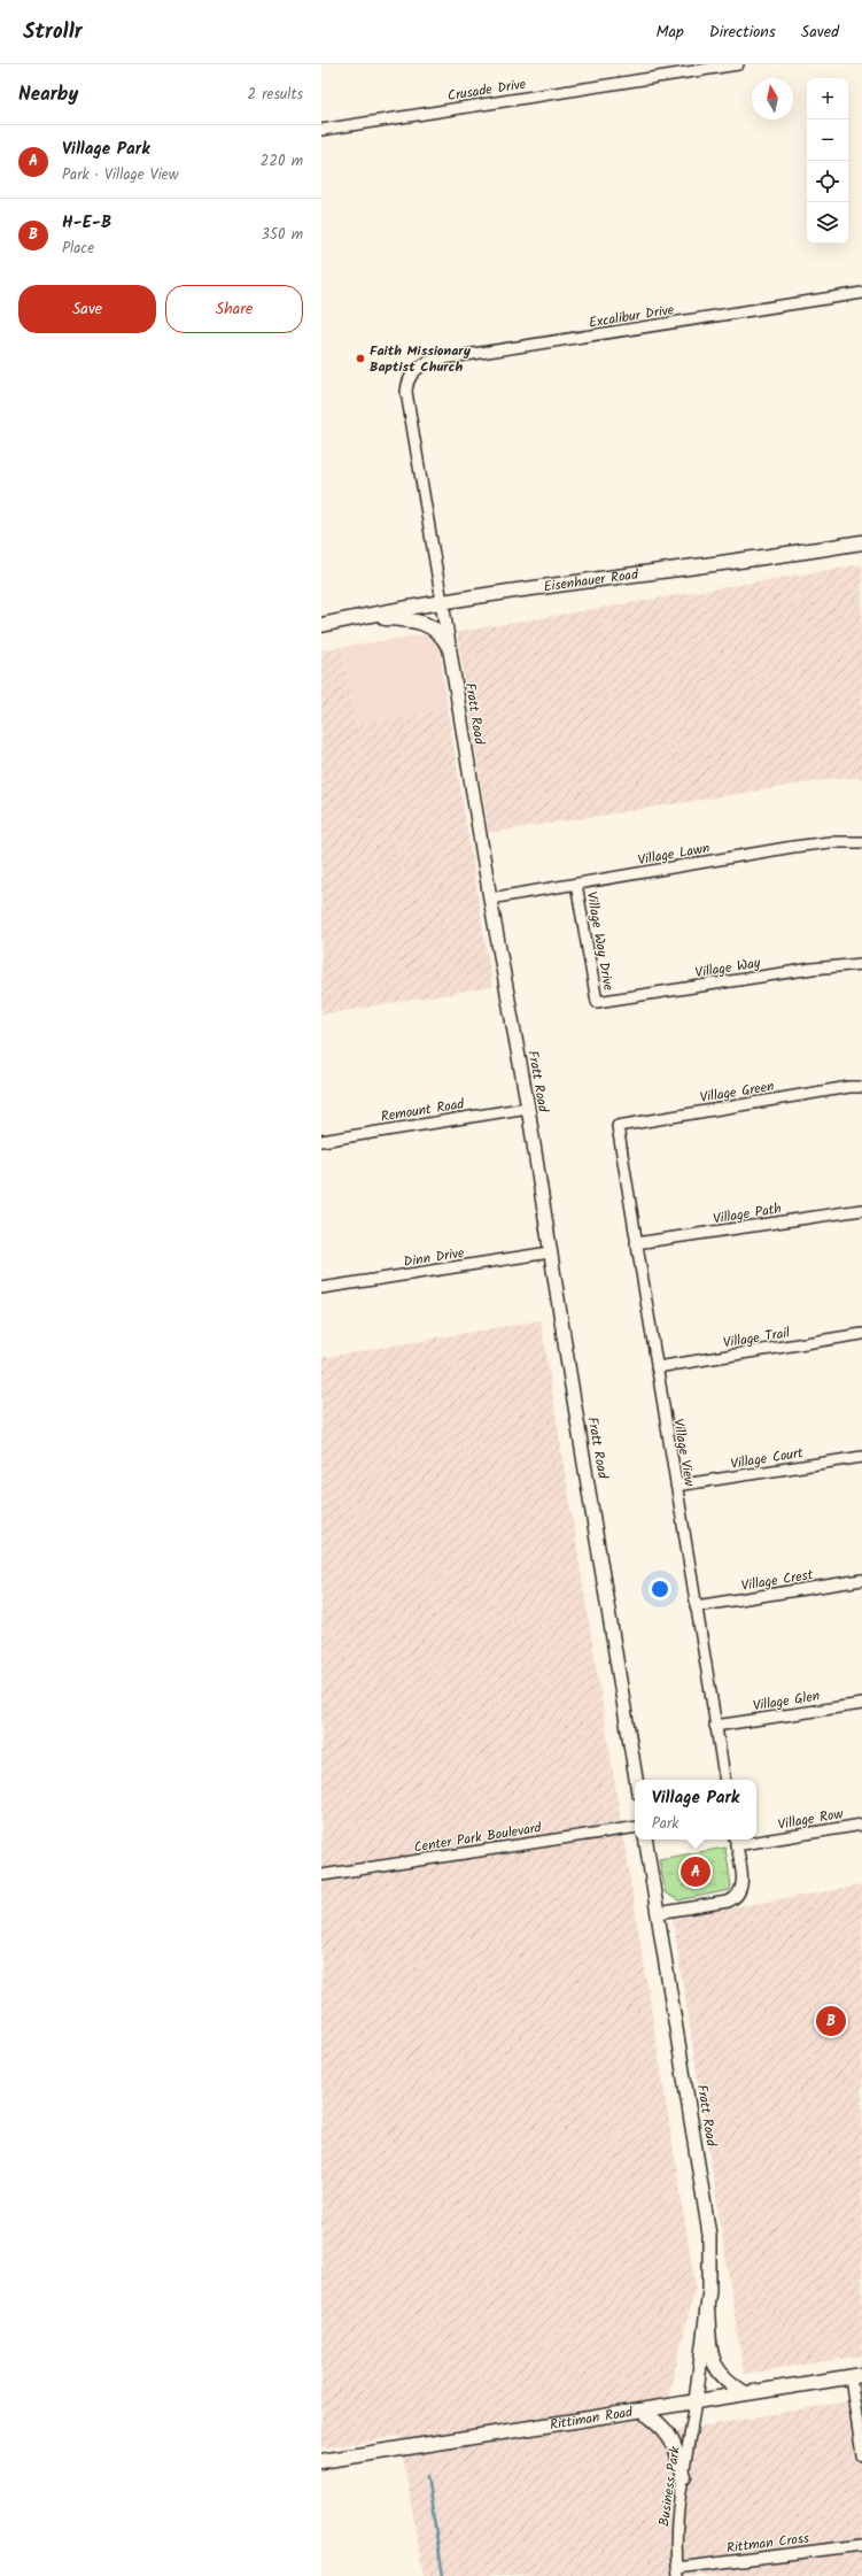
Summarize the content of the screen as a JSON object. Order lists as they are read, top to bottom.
{
  "streets": {
    "main road": ["Eisenhauer Road", "Rittiman Road"],
    "street": [
      "Crusade Drive",
      "Excalibur Drive",
      "Fratt Road",
      "Village Lawn",
      "Village Way Drive",
      "Village Way",
      "Village Green",
      "Remount Road",
      "Village Path",
      "Dinn Drive",
      "Village Trail",
      "Village View",
      "Village Court",
      "Village Crest",
      "Village Glen",
      "Village Row",
      "Center Park Boulevard",
      "Business Park",
      "Rittman Cross"
    ]
  },
  "crossings": [
    ["Excalibur Drive", "Fratt Road"],
    ["Eisenhauer Road", "Fratt Road"],
    ["Fratt Road", "Village Lawn"],
    ["Fratt Road", "Remount Road"],
    ["Fratt Road", "Dinn Drive"],
    ["Fratt Road", "Rittiman Road"],
    ["Fratt Road", "Business Park"],
    ["Village Lawn", "Village Way Drive"],
    ["Village Way Drive", "Village Way"],
    ["Village Green", "Village View"],
    ["Village Path", "Village View"],
    ["Village Trail", "Village View"],
    ["Village View", "Village Court"],
    ["Village View", "Village Crest"],
    ["Village View", "Village Glen"],
    ["Rittiman Road", "Business Park"],
    ["Business Park", "Rittman Cross"]
  ],
  "places": ["Faith Missionary Baptist Church"],
  "north": "top",
  "page": {
    "header": "Strollr",
    "nav": ["Map", "Directions", "Saved"],
    "heading": ["Nearby", "2 results"],
    "map_buttons": ["+", "−"],
    "list": [
      {
        "mark": "A",
        "name": "Village Park",
        "note": "Park · Village View",
        "value": "220 m"
      },
      {
        "mark": "B",
        "name": "H-E-B",
        "note": "Place",
        "value": "350 m"
      }
    ],
    "buttons": ["Save", "Share"],
    "popup": ["Village Park", "Park"],
    "pins": ["A", "B"]
  }
}
